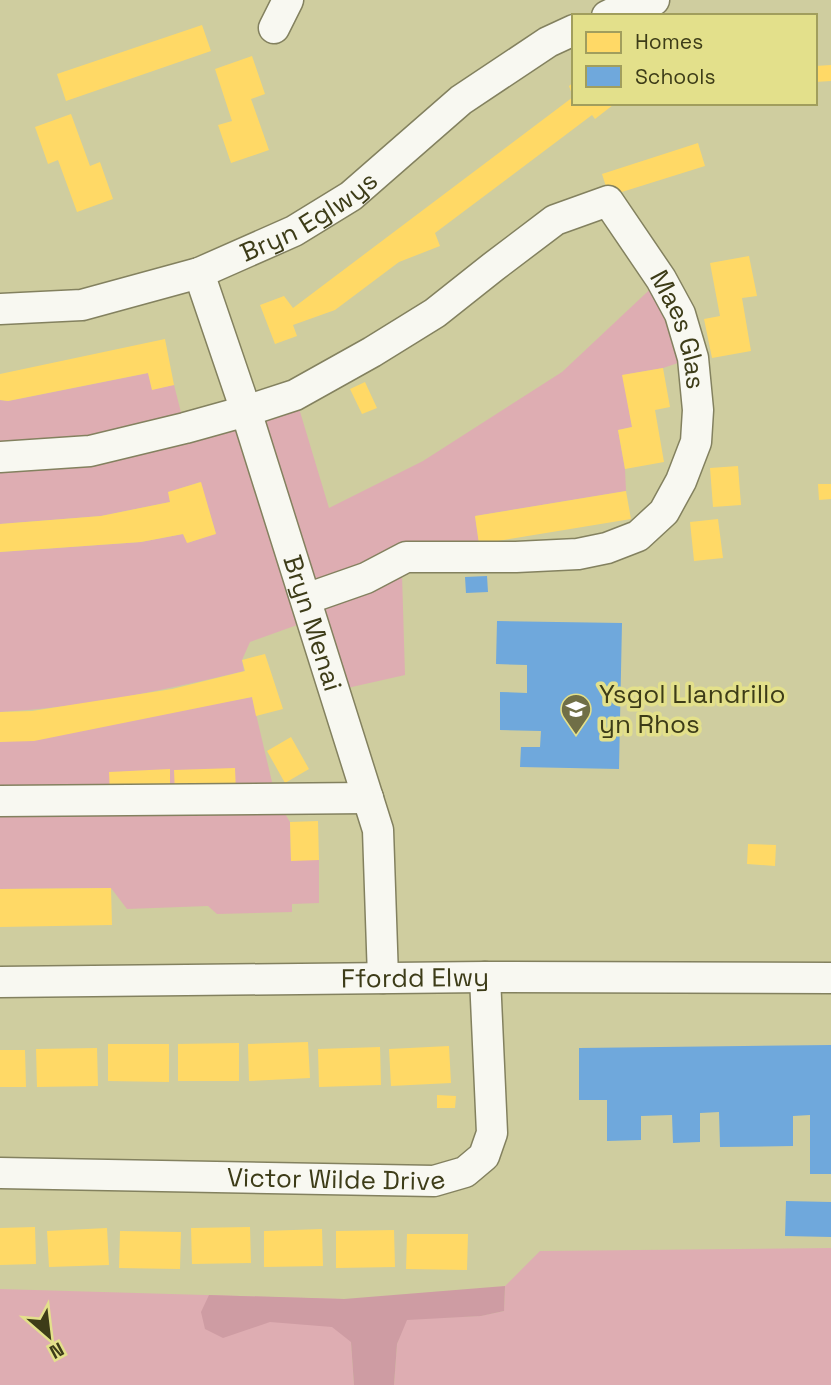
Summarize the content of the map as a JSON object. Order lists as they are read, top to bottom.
{
  "streets": {
    "street": [
      "Bryn Eglwys",
      "Maes Glas",
      "Bryn Menai",
      "Ffordd Elwy",
      "Victor Wilde Drive"
    ]
  },
  "crossings": [
    ["Bryn Eglwys", "Bryn Menai"],
    ["Maes Glas", "Bryn Menai"],
    ["Bryn Menai", "Ffordd Elwy"],
    ["Ffordd Elwy", "Victor Wilde Drive"]
  ],
  "places": {
    "school or university": ["Ysgol Llandrillo yn Rhos"]
  },
  "legend": ["Homes", "Schools"],
  "north": "bottom right"
}
